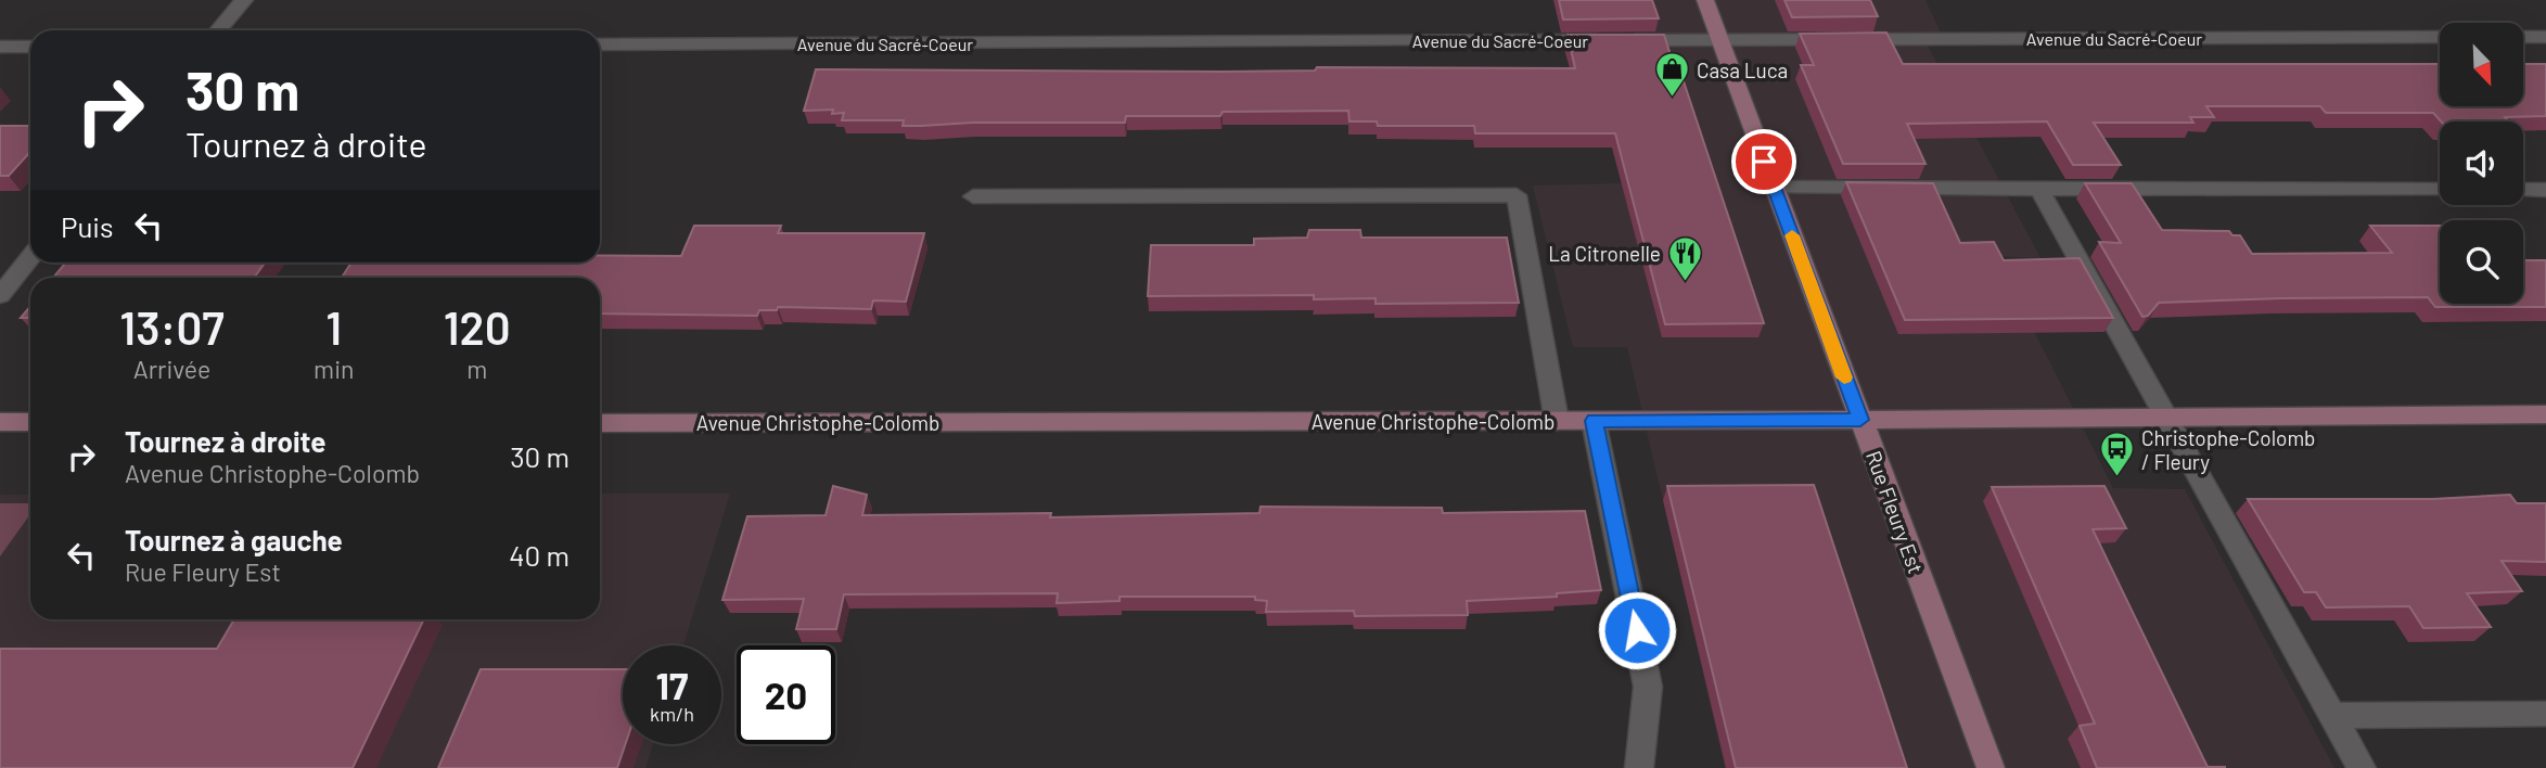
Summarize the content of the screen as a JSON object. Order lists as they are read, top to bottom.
{
  "streets": {
    "main road": ["Avenue Christophe-Colomb", "Rue Fleury Est"],
    "street": ["Avenue du Sacré-Coeur"]
  },
  "crossings": [
    ["Avenue du Sacré-Coeur", "Rue Fleury Est"],
    ["Avenue Christophe-Colomb", "Rue Fleury Est"]
  ],
  "places": {
    "shop": ["Casa Luca"],
    "restaurant": ["La Citronelle"],
    "bus stop": ["Christophe-Colomb / Fleury"]
  },
  "north": "bottom right",
  "page": {
    "turn": ["30 m", "Tournez à droite"],
    "then": "Puis",
    "eta": [
      "13:07",
      "Arrivée",
      "1",
      "min",
      "120",
      "m"
    ],
    "list": [
      {
        "name": "Tournez à droite",
        "note": "Avenue Christophe-Colomb",
        "value": "30 m"
      },
      {
        "name": "Tournez à gauche",
        "note": "Rue Fleury Est",
        "value": "40 m"
      }
    ],
    "speed": "17 km/h",
    "limit": "20"
  }
}
